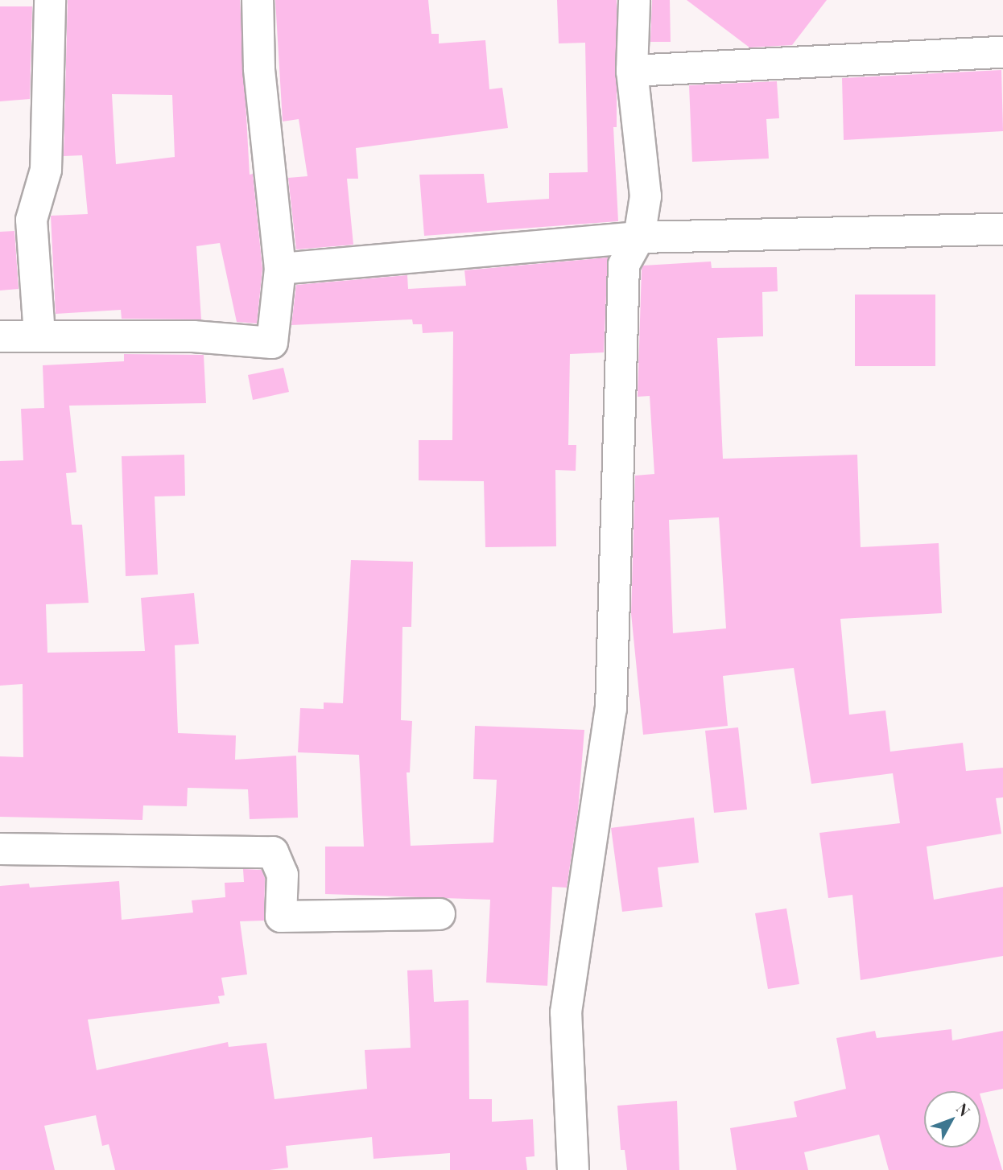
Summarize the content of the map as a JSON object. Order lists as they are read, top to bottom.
{
  "north": "top right"
}
